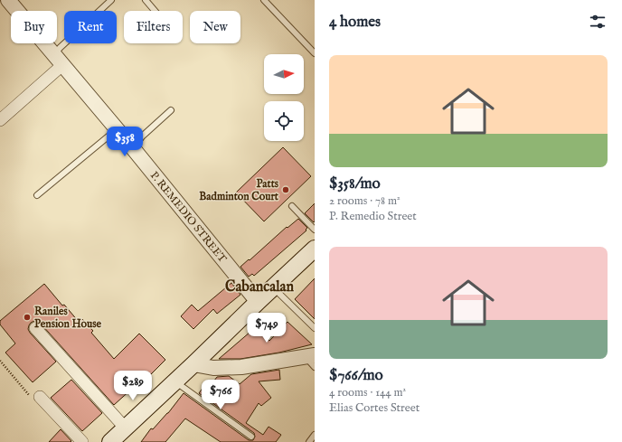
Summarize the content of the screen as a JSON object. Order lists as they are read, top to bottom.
{
  "streets": {
    "street": ["P. REMEDIO STREET"]
  },
  "districts": ["Cabancalan"],
  "places": ["Patts Badminton Court", "Raniles Pension House"],
  "north": "right",
  "page": {
    "heading": "4 homes",
    "chip": [
      "Buy",
      "Rent",
      "Filters",
      "New"
    ],
    "list": [
      {
        "name": "$358/mo",
        "note": "2 rooms · 78 m² · P. Remedio Street"
      },
      {
        "name": "$766/mo",
        "note": "4 rooms · 144 m² · Elias Cortes Street"
      }
    ],
    "price": [
      "$358",
      "$749",
      "$289",
      "$766"
    ]
  }
}
